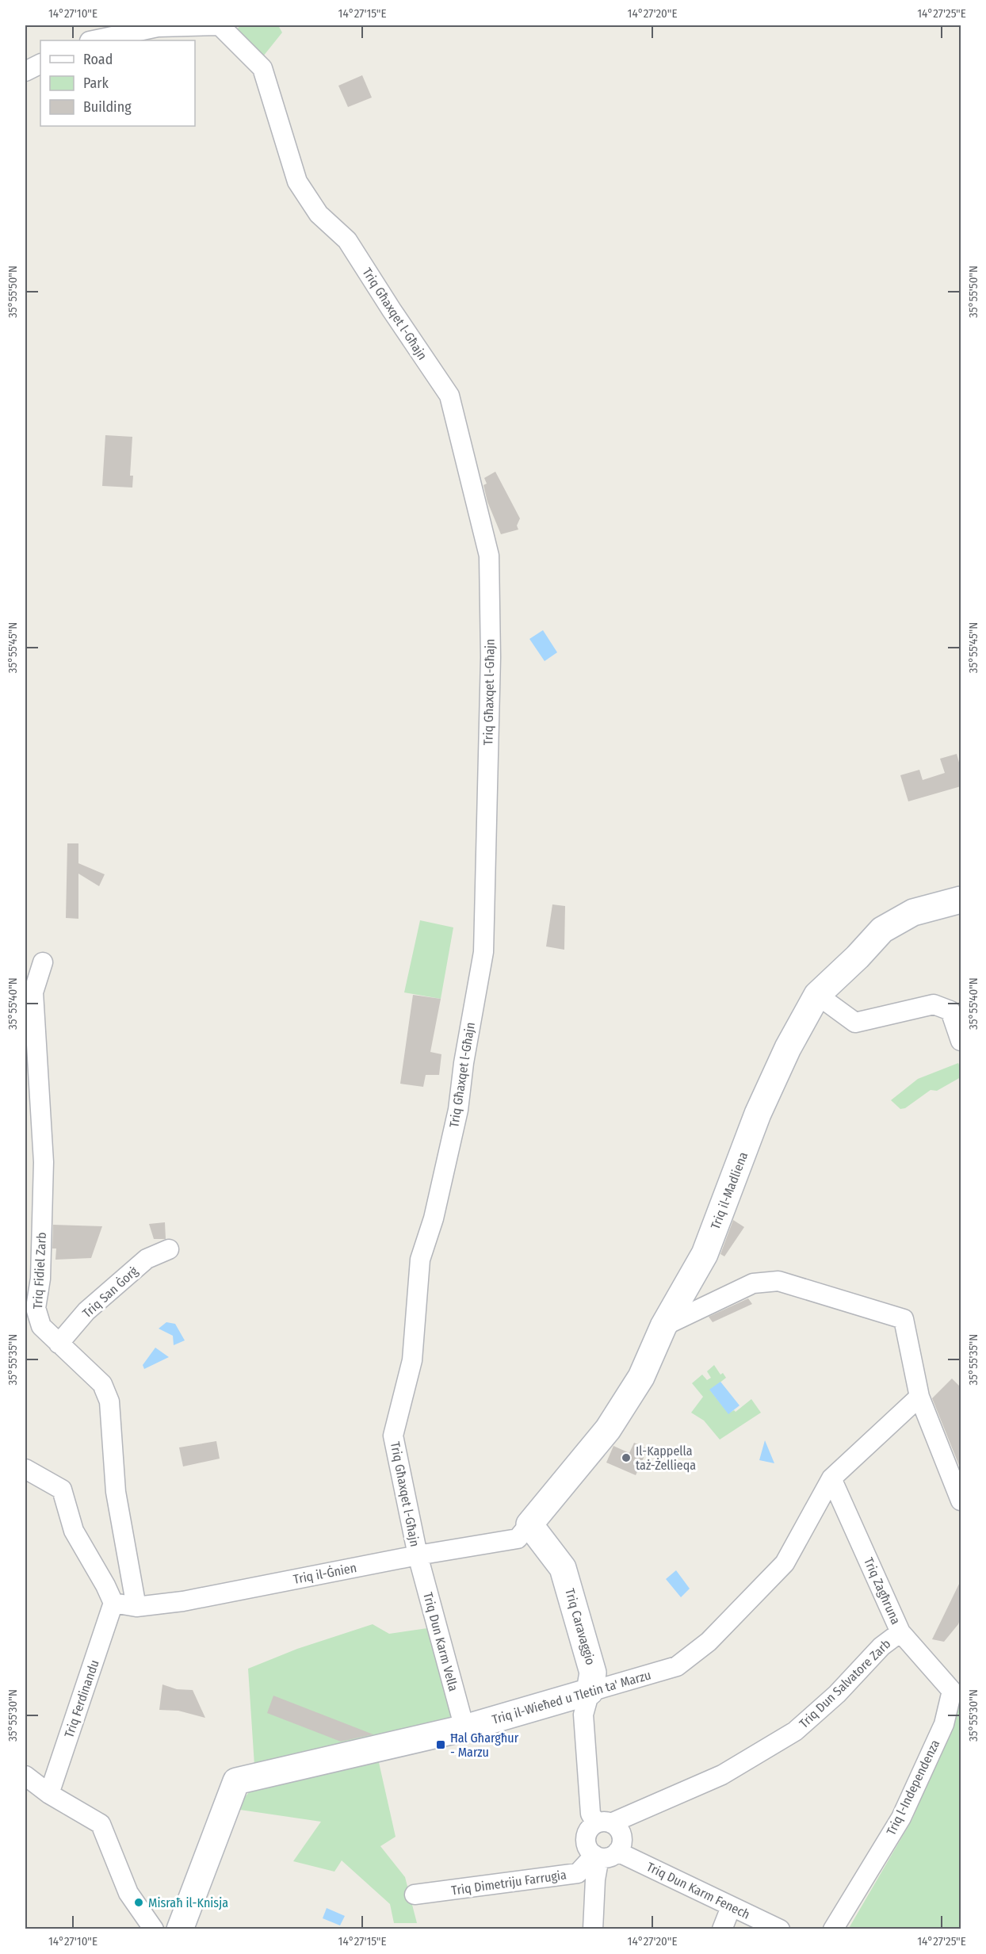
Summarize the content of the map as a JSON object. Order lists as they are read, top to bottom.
{
  "streets": {
    "street": [
      "Triq Għaxqet l-Għajn",
      "Triq il-Madliena",
      "Triq Fidiel Zarb",
      "Triq San Ġorġ",
      "Triq il-Ġnien",
      "Triq Zagħruna",
      "Triq Caravaggio",
      "Triq Dun Karm Vella",
      "Triq Dun Salvatore Zarb",
      "Triq il-Wieħed u Tletin ta' Marzu",
      "Triq Ferdinandu",
      "Triq l-Independenza",
      "Triq Dimetriju Farrugia",
      "Triq Dun Karm Fenech"
    ]
  },
  "crossings": [
    ["Triq Għaxqet l-Għajn", "Triq il-Ġnien"],
    ["Triq Għaxqet l-Għajn", "Triq Dun Karm Vella"],
    ["Triq il-Madliena", "Triq il-Ġnien"],
    ["Triq il-Madliena", "Triq Caravaggio"],
    ["Triq Fidiel Zarb", "Triq San Ġorġ"],
    ["Triq Fidiel Zarb", "Triq il-Ġnien"],
    ["Triq il-Ġnien", "Triq Caravaggio"],
    ["Triq il-Ġnien", "Triq Dun Karm Vella"],
    ["Triq il-Ġnien", "Triq Ferdinandu"],
    ["Triq Zagħruna", "Triq Dun Salvatore Zarb"],
    ["Triq Zagħruna", "Triq il-Wieħed u Tletin ta' Marzu"],
    ["Triq Zagħruna", "Triq l-Independenza"],
    ["Triq Caravaggio", "Triq Dun Salvatore Zarb"],
    ["Triq Caravaggio", "Triq il-Wieħed u Tletin ta' Marzu"],
    ["Triq Caravaggio", "Triq Dimetriju Farrugia"],
    ["Triq Caravaggio", "Triq Dun Karm Fenech"],
    ["Triq Dun Karm Vella", "Triq il-Wieħed u Tletin ta' Marzu"],
    ["Triq Dun Salvatore Zarb", "Triq Dimetriju Farrugia"],
    ["Triq Dun Salvatore Zarb", "Triq Dun Karm Fenech"],
    ["Triq Dimetriju Farrugia", "Triq Dun Karm Fenech"]
  ],
  "places": {
    "other": ["Il-Kappella taż-Żellieqa", "Misraħ il-Knisja"],
    "transit": ["Ħal Għargħur - Marzu"]
  },
  "legend": ["Road", "Park", "Building"],
  "coordinates": [
    "14°27'10\"E",
    "14°27'15\"E",
    "14°27'20\"E",
    "14°27'25\"E",
    "35°55'50\"N",
    "35°55'45\"N",
    "35°55'40\"N",
    "35°55'35\"N",
    "35°55'30\"N"
  ]
}
